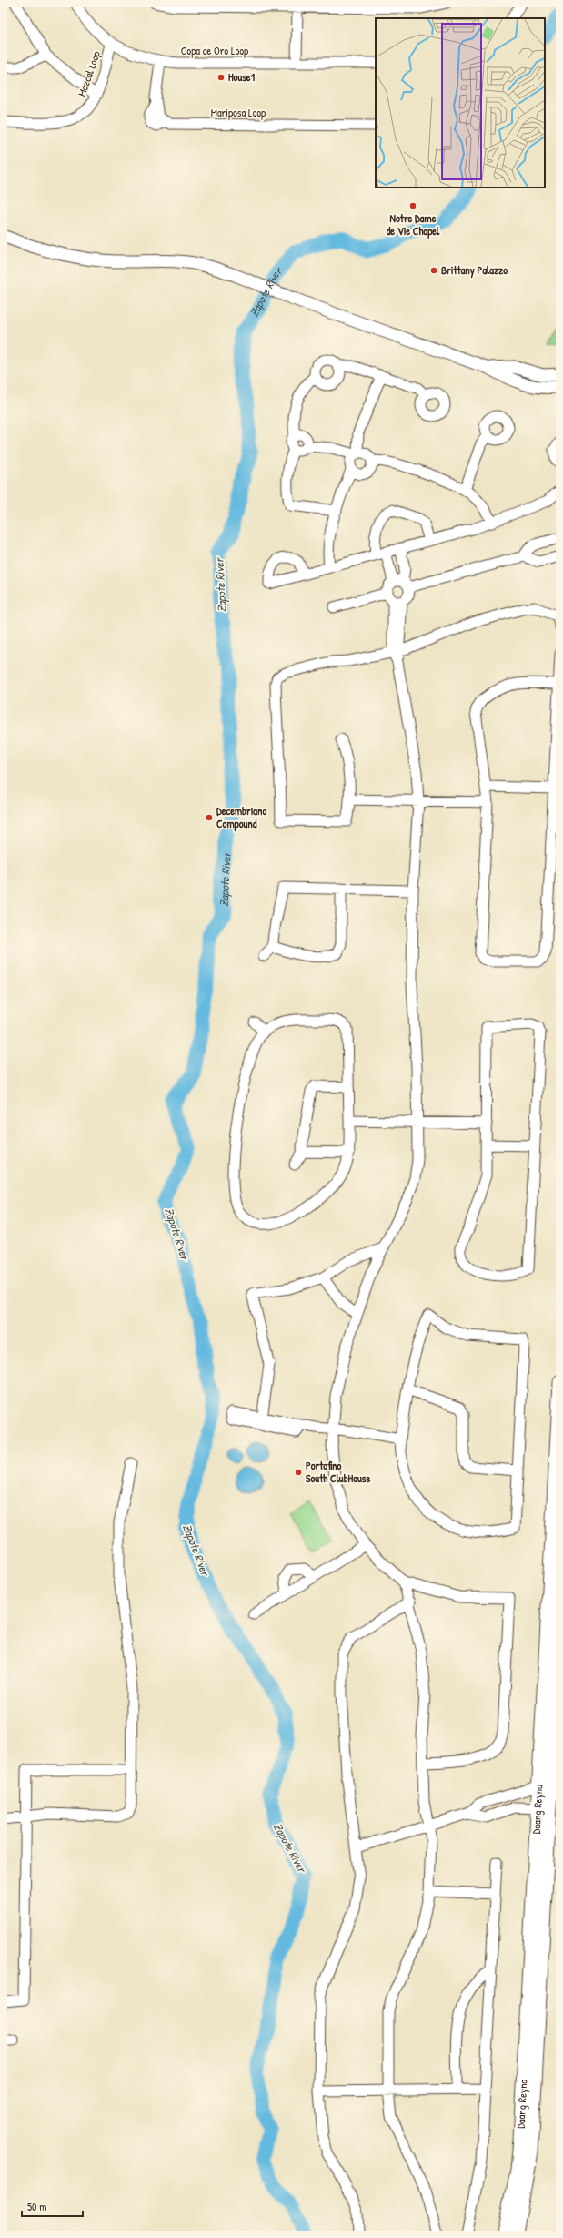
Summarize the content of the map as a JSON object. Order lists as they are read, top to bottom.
{
  "streets": {
    "main road": ["Daang Reyna"],
    "street": ["Copa de Oro Loop", "Mezcal Loop", "Mariposa Loop"]
  },
  "crossings": [
    ["Copa de Oro Loop", "Mezcal Loop"],
    ["Copa de Oro Loop", "Mariposa Loop"]
  ],
  "water": ["Zapote River"],
  "places": [
    "House1",
    "Notre Dame de Vie Chapel",
    "Brittany Palazzo",
    "Decembriano Compound",
    "Portofino South ClubHouse"
  ],
  "scale_bar": "50 m"
}
